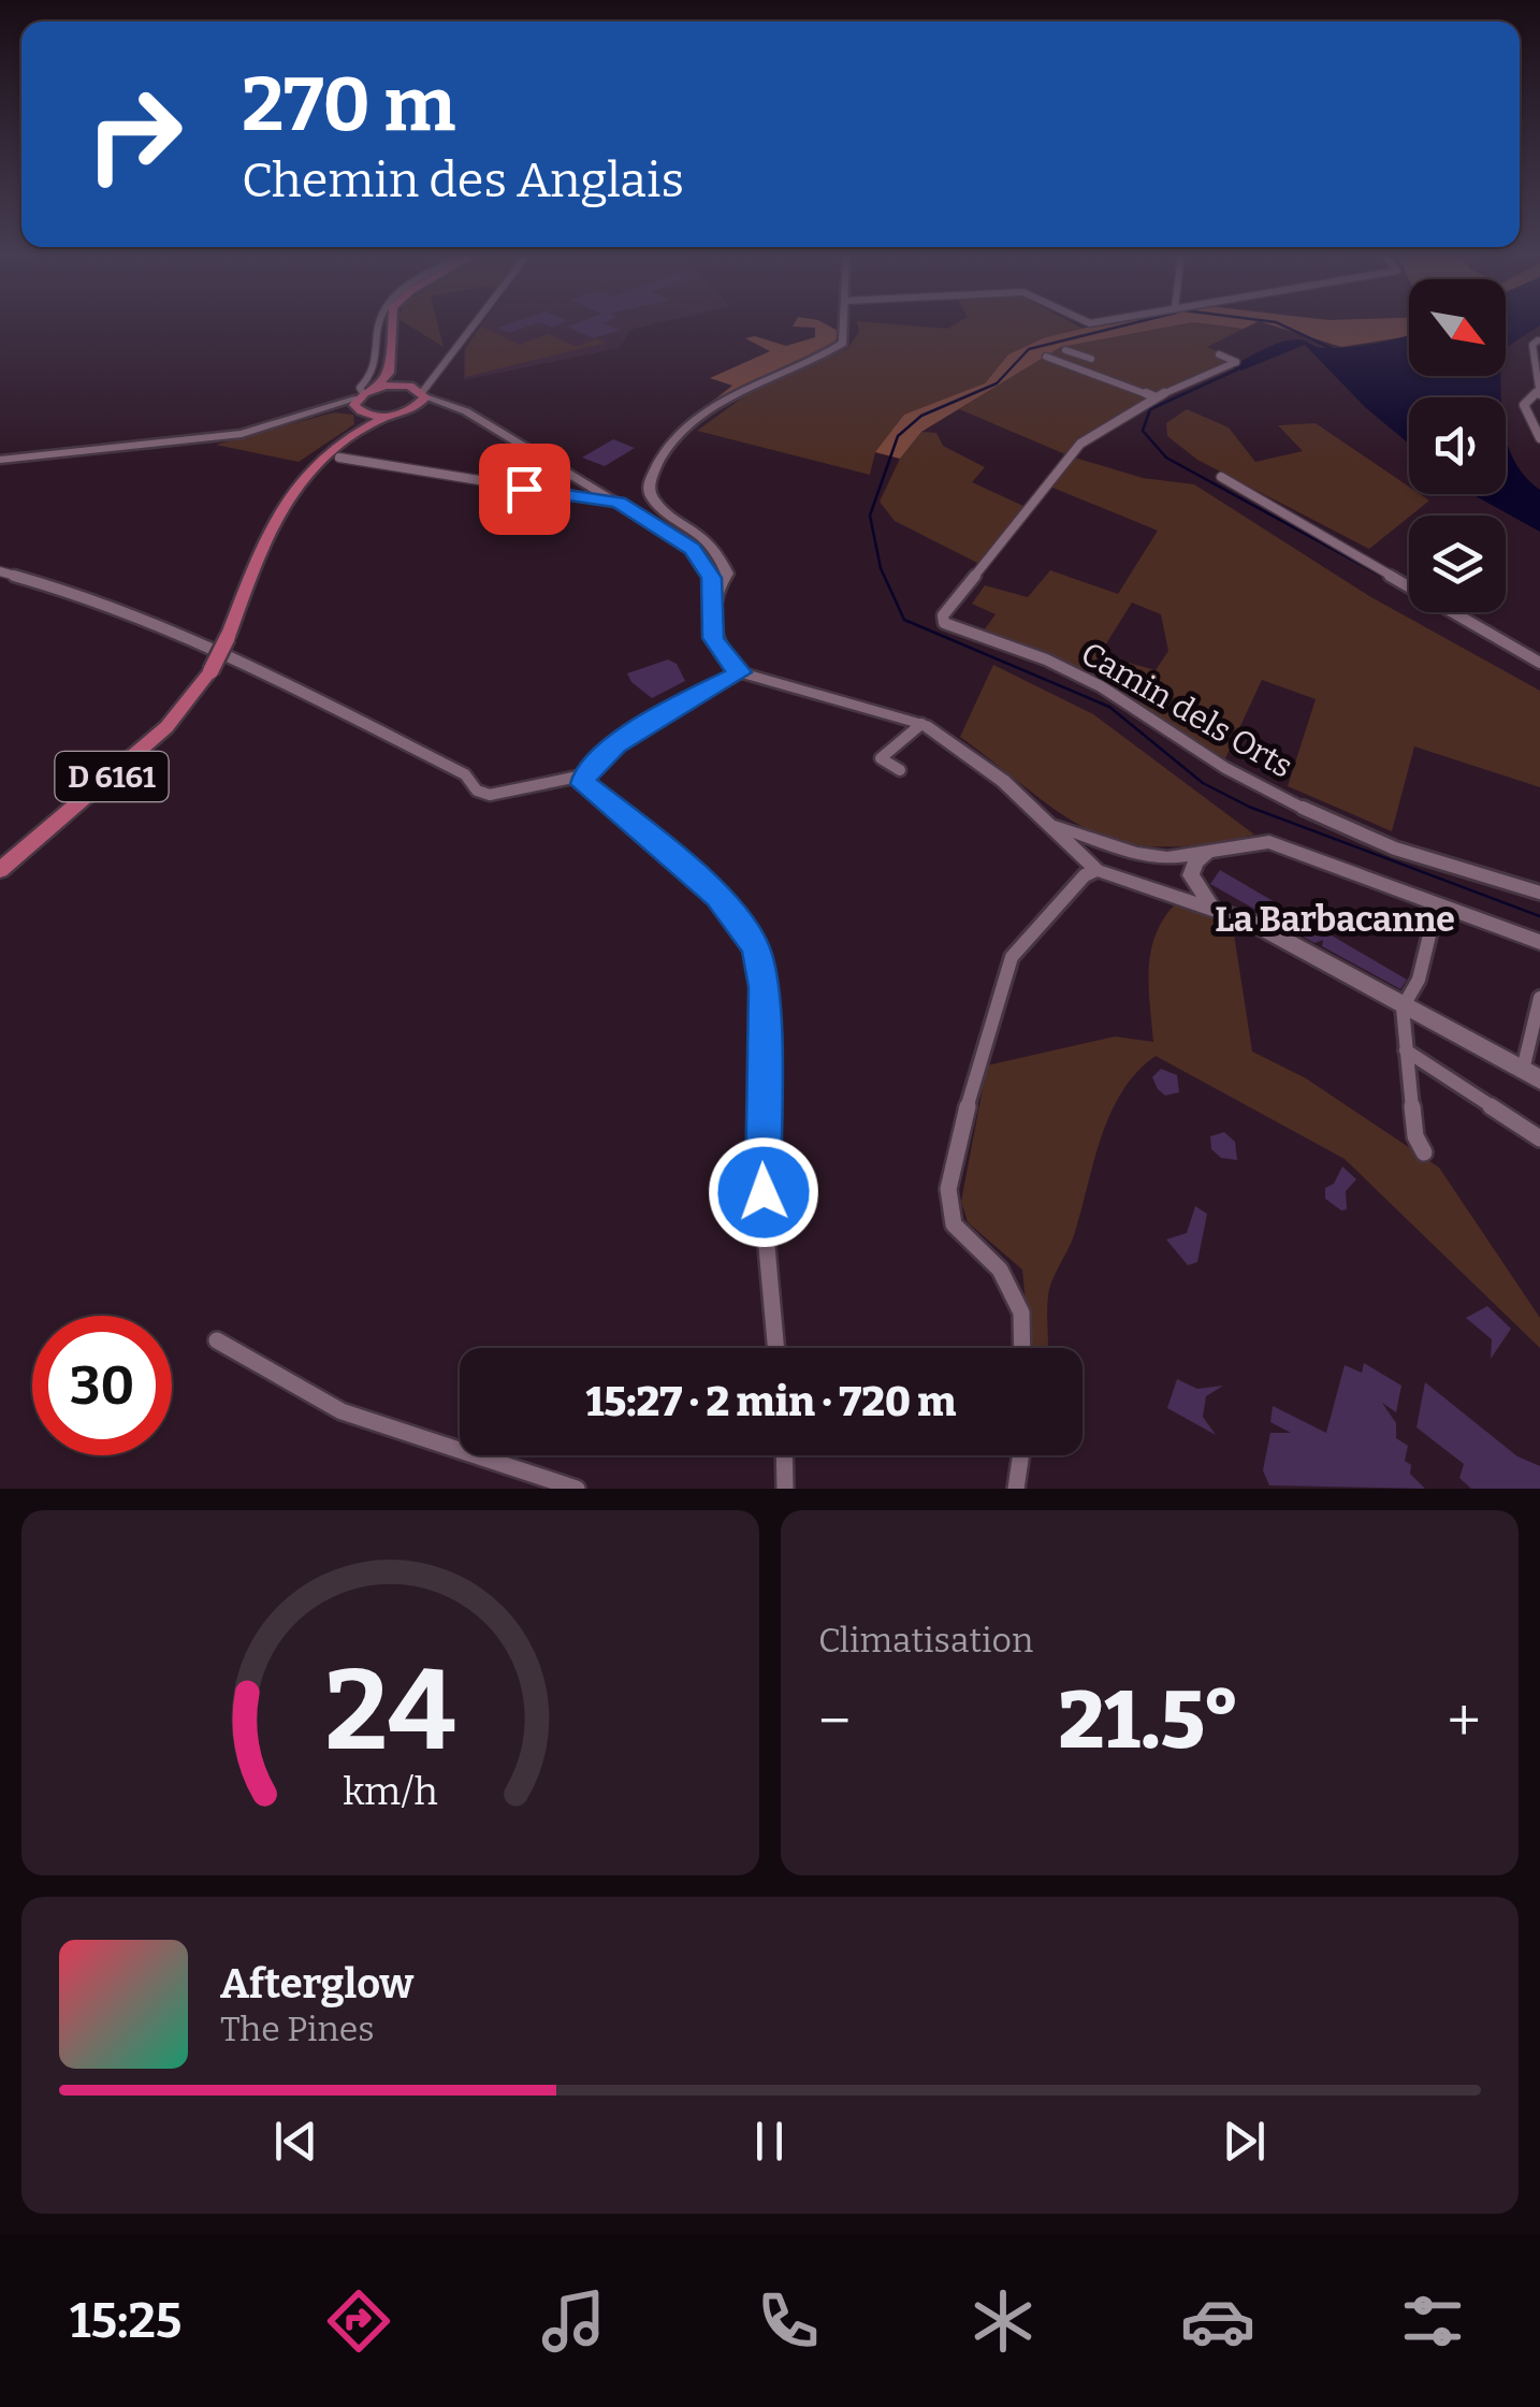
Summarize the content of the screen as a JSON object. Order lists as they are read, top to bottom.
{
  "streets": {
    "main road": ["D 6161"],
    "street": ["Camin dels Orts"]
  },
  "districts": ["La Barbacanne"],
  "north": "bottom right",
  "page": {
    "turn": ["270 m", "Chemin des Anglais"],
    "limit": "30",
    "trip": "15:27 · 2 min · 720 m",
    "tile": "Climatisation",
    "heat": ["−", "21.5°", "+"],
    "song": ["Afterglow", "The Pines"],
    "tabs": "15:25",
    "gauge": ["24", "km/h"]
  }
}
